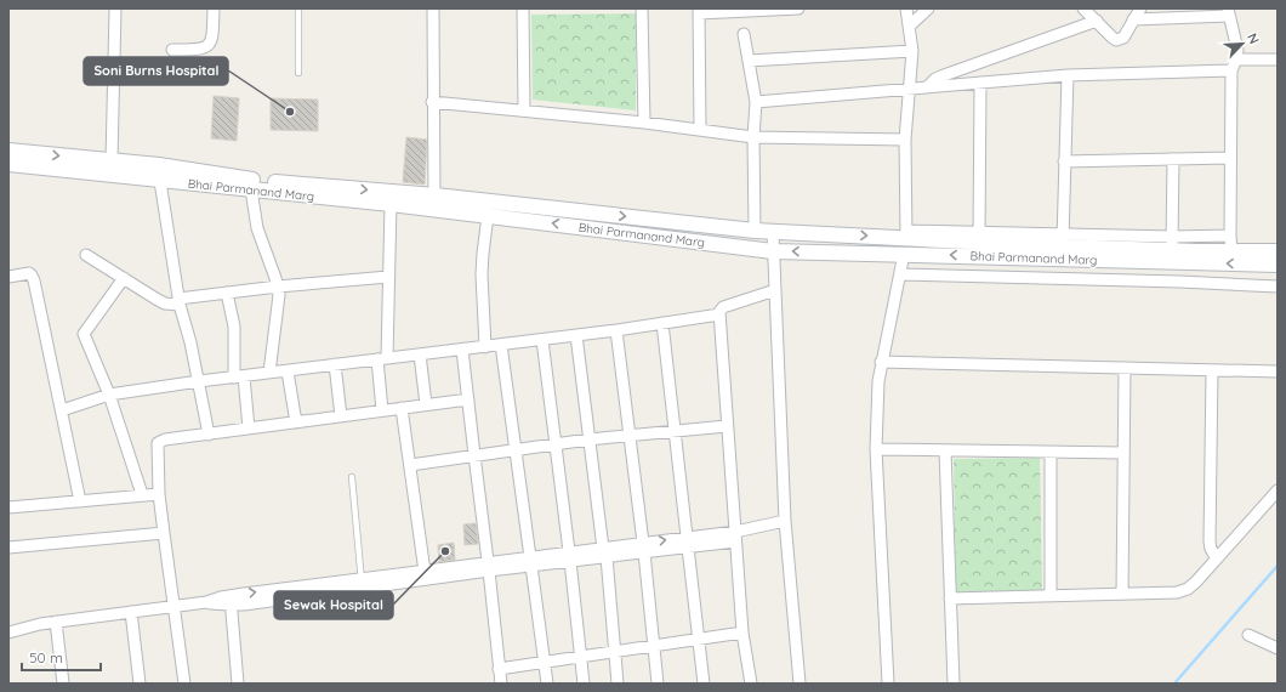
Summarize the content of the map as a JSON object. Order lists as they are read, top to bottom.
{
  "streets": {
    "street": ["Bhai Parmanand Marg"]
  },
  "places": ["Soni Burns Hospital", "Sewak Hospital"],
  "scale_bar": "50 m",
  "north": "top right"
}
